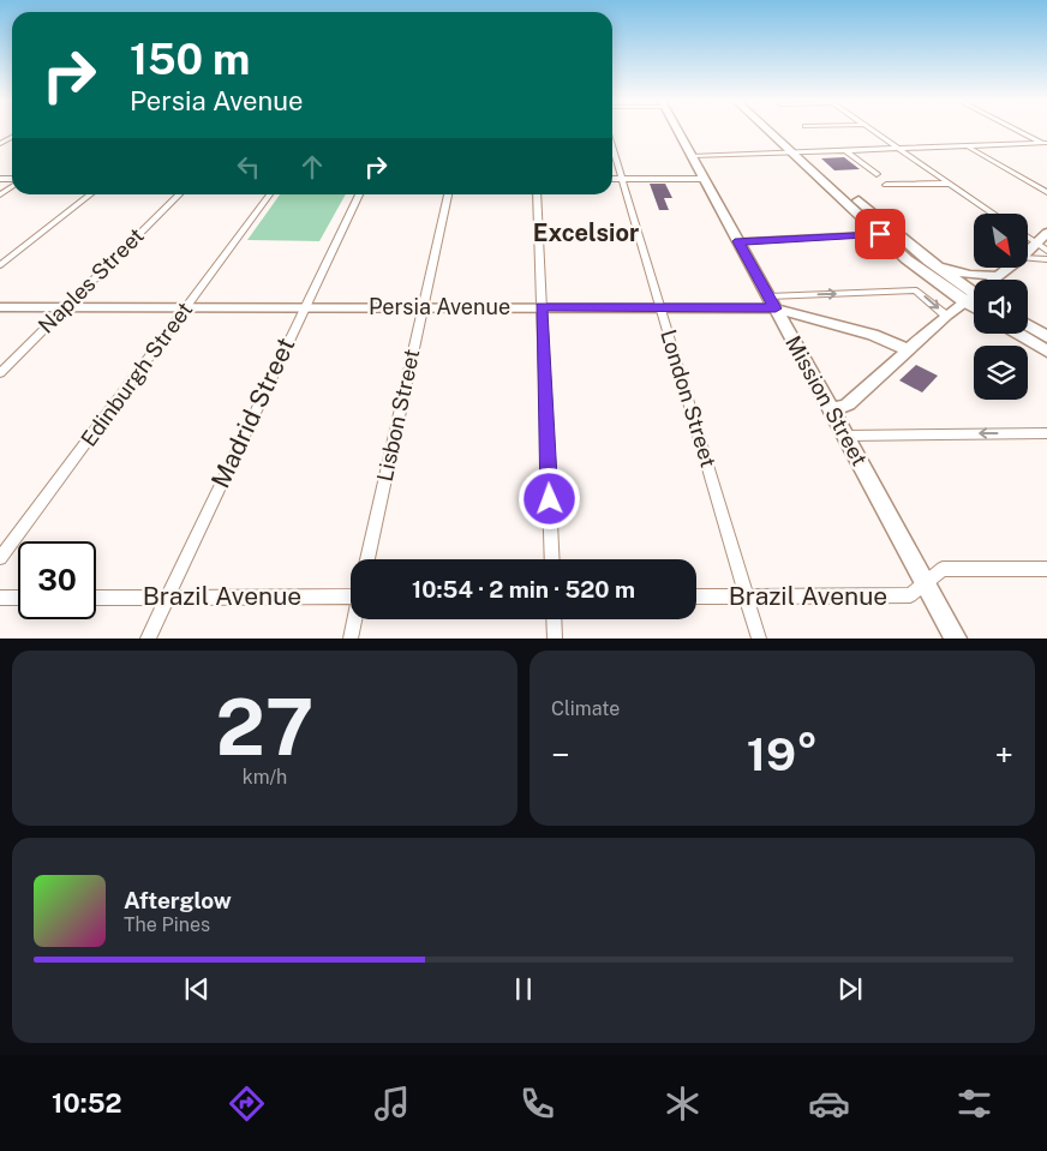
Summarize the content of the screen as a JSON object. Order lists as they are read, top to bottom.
{
  "streets": {
    "main road": ["Persia Avenue", "Mission Street"],
    "street": [
      "Naples Street",
      "Edinburgh Street",
      "London Street",
      "Madrid Street",
      "Lisbon Street",
      "Brazil Avenue"
    ]
  },
  "crossings": [
    ["Naples Street", "Persia Avenue"],
    ["Persia Avenue", "Edinburgh Street"],
    ["Persia Avenue", "London Street"],
    ["Persia Avenue", "Mission Street"],
    ["Persia Avenue", "Madrid Street"],
    ["Persia Avenue", "Lisbon Street"],
    ["London Street", "Brazil Avenue"],
    ["Mission Street", "Brazil Avenue"],
    ["Madrid Street", "Brazil Avenue"]
  ],
  "districts": ["Excelsior"],
  "north": "bottom right",
  "page": {
    "turn": ["150 m", "Persia Avenue"],
    "limit": "30",
    "trip": "10:54 · 2 min · 520 m",
    "tile": [
      ["27", "km/h"],
      "Climate"
    ],
    "heat": ["−", "19°", "+"],
    "song": ["Afterglow", "The Pines"],
    "tabs": "10:52"
  }
}
